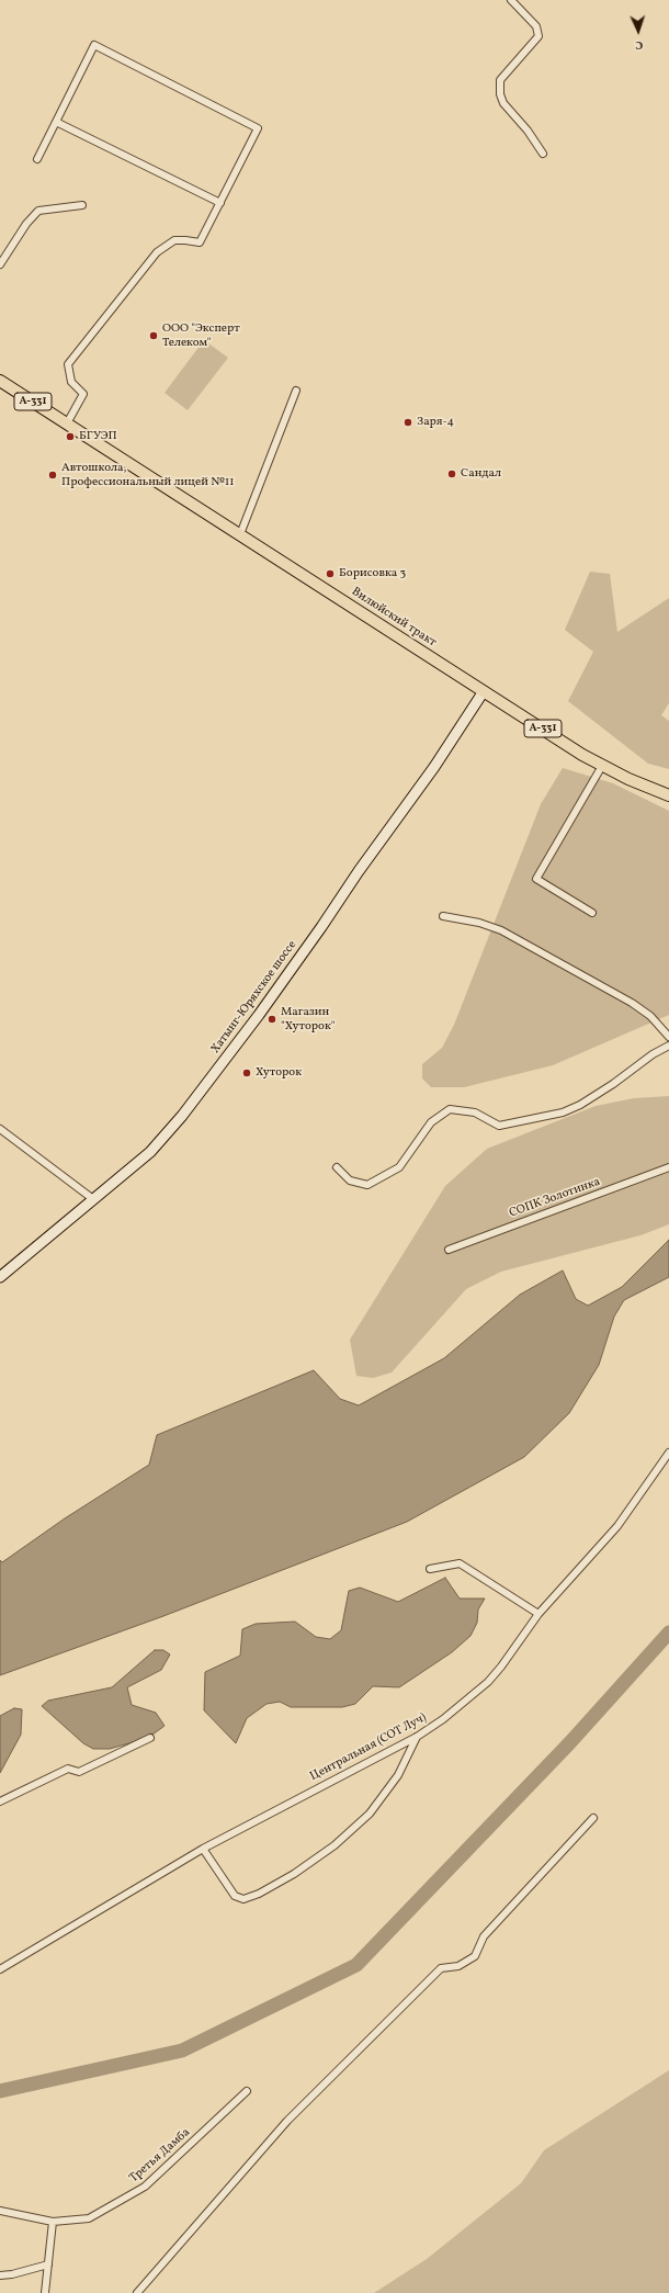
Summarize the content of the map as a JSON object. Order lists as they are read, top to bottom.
{
  "streets": {
    "main road": ["А-331", "Вилюйский тракт", "Хатынг-Юряхское шоссе"],
    "street": ["СОПК Золотинка", "Центральная (СОТ Луч)", "Третья Дамба"]
  },
  "crossings": [
    ["Вилюйский тракт", "Хатынг-Юряхское шоссе"]
  ],
  "places": [
    "ООО \"Эксперт Телеком\"",
    "Заря-4",
    "БГУЭП",
    "Сандал",
    "Автошкола, Профессиональный лицей №11",
    "Борисовка 3",
    "Магазин \"Хуторок\"",
    "Хуторок"
  ],
  "north": "bottom"
}
